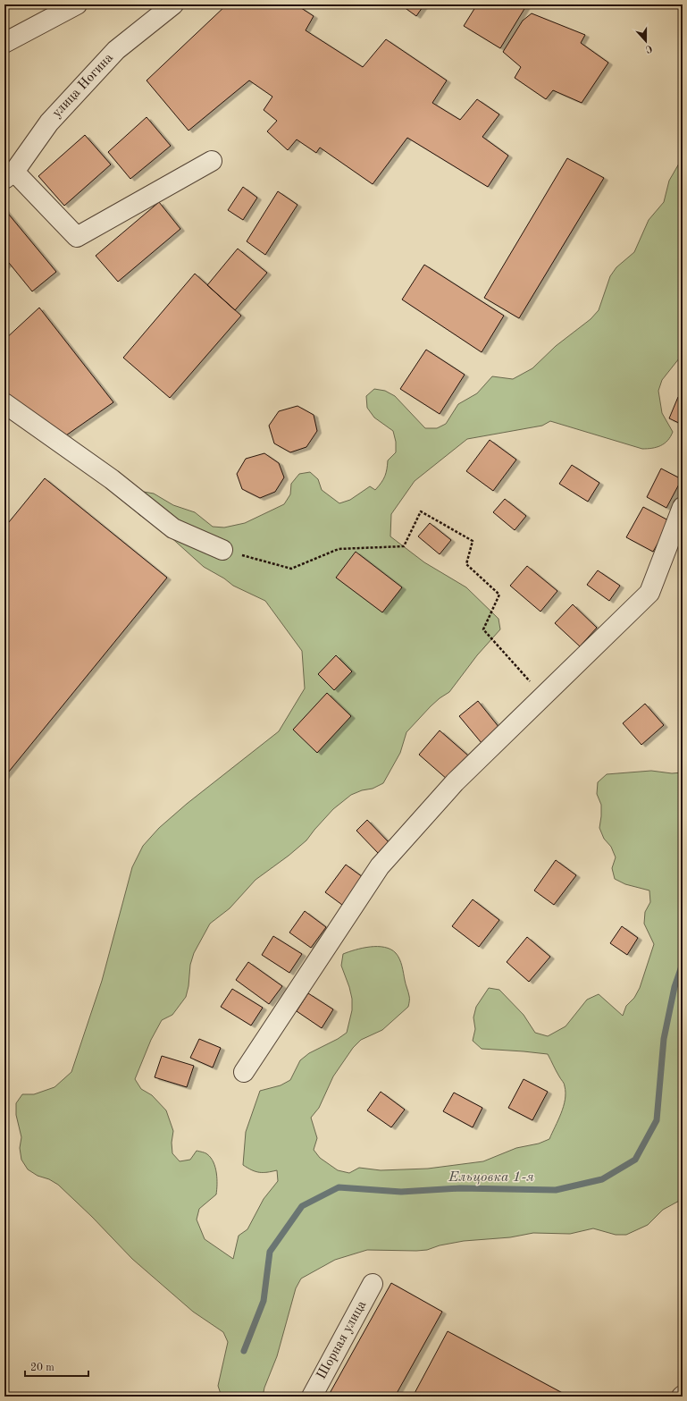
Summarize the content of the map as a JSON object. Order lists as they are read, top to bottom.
{
  "streets": {
    "street": ["улица Ногина", "Шорная улица"]
  },
  "water": ["Ельцовка 1-я"],
  "scale_bar": "20 m",
  "north": "bottom"
}
